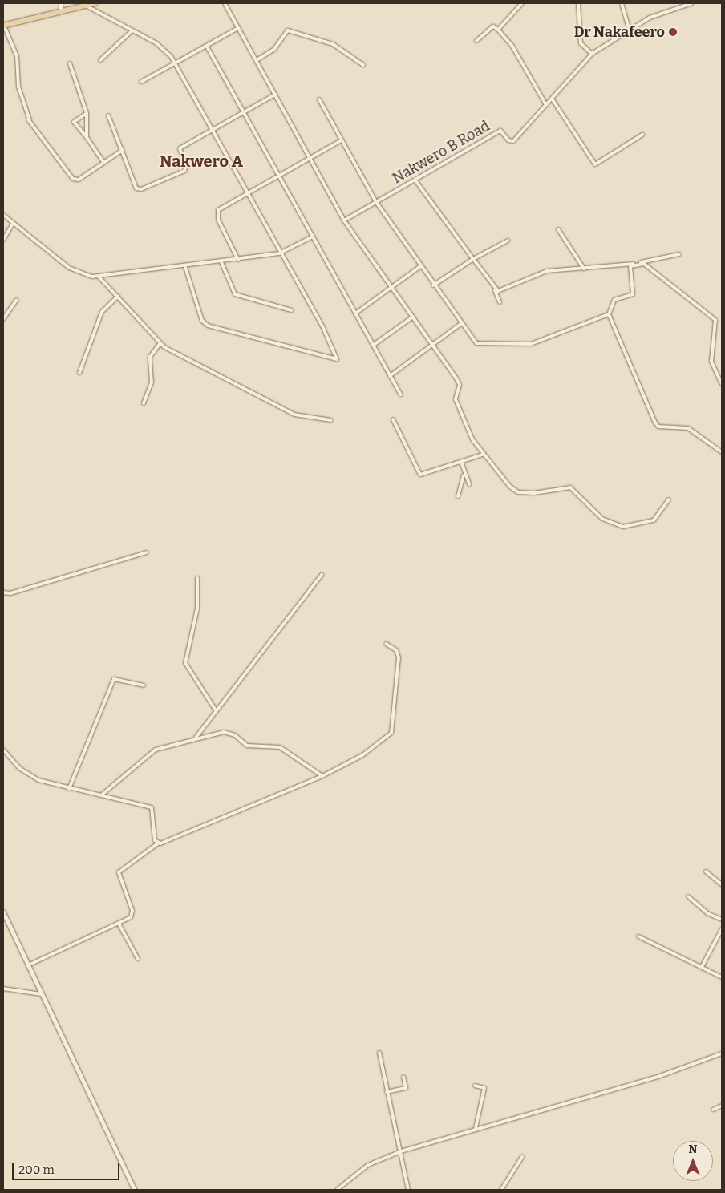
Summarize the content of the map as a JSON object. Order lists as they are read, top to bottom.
{
  "streets": {
    "street": ["Nakwero B Road"]
  },
  "districts": ["Nakwero A"],
  "places": ["Dr Nakafeero"],
  "scale_bar": "200 m",
  "north": "top"
}
